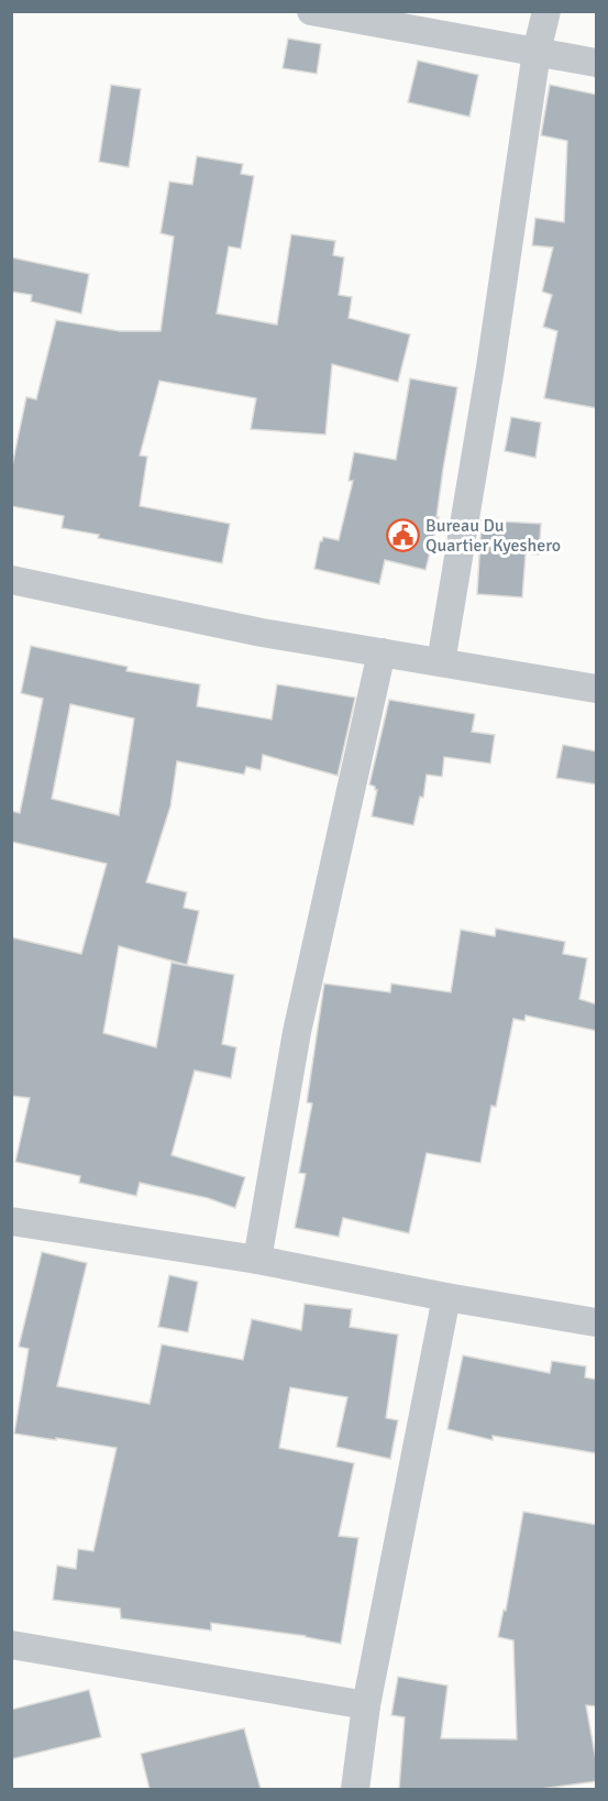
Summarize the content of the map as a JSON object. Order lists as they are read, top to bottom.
{
  "places": {
    "public building": ["Bureau Du Quartier Kyeshero"]
  }
}
